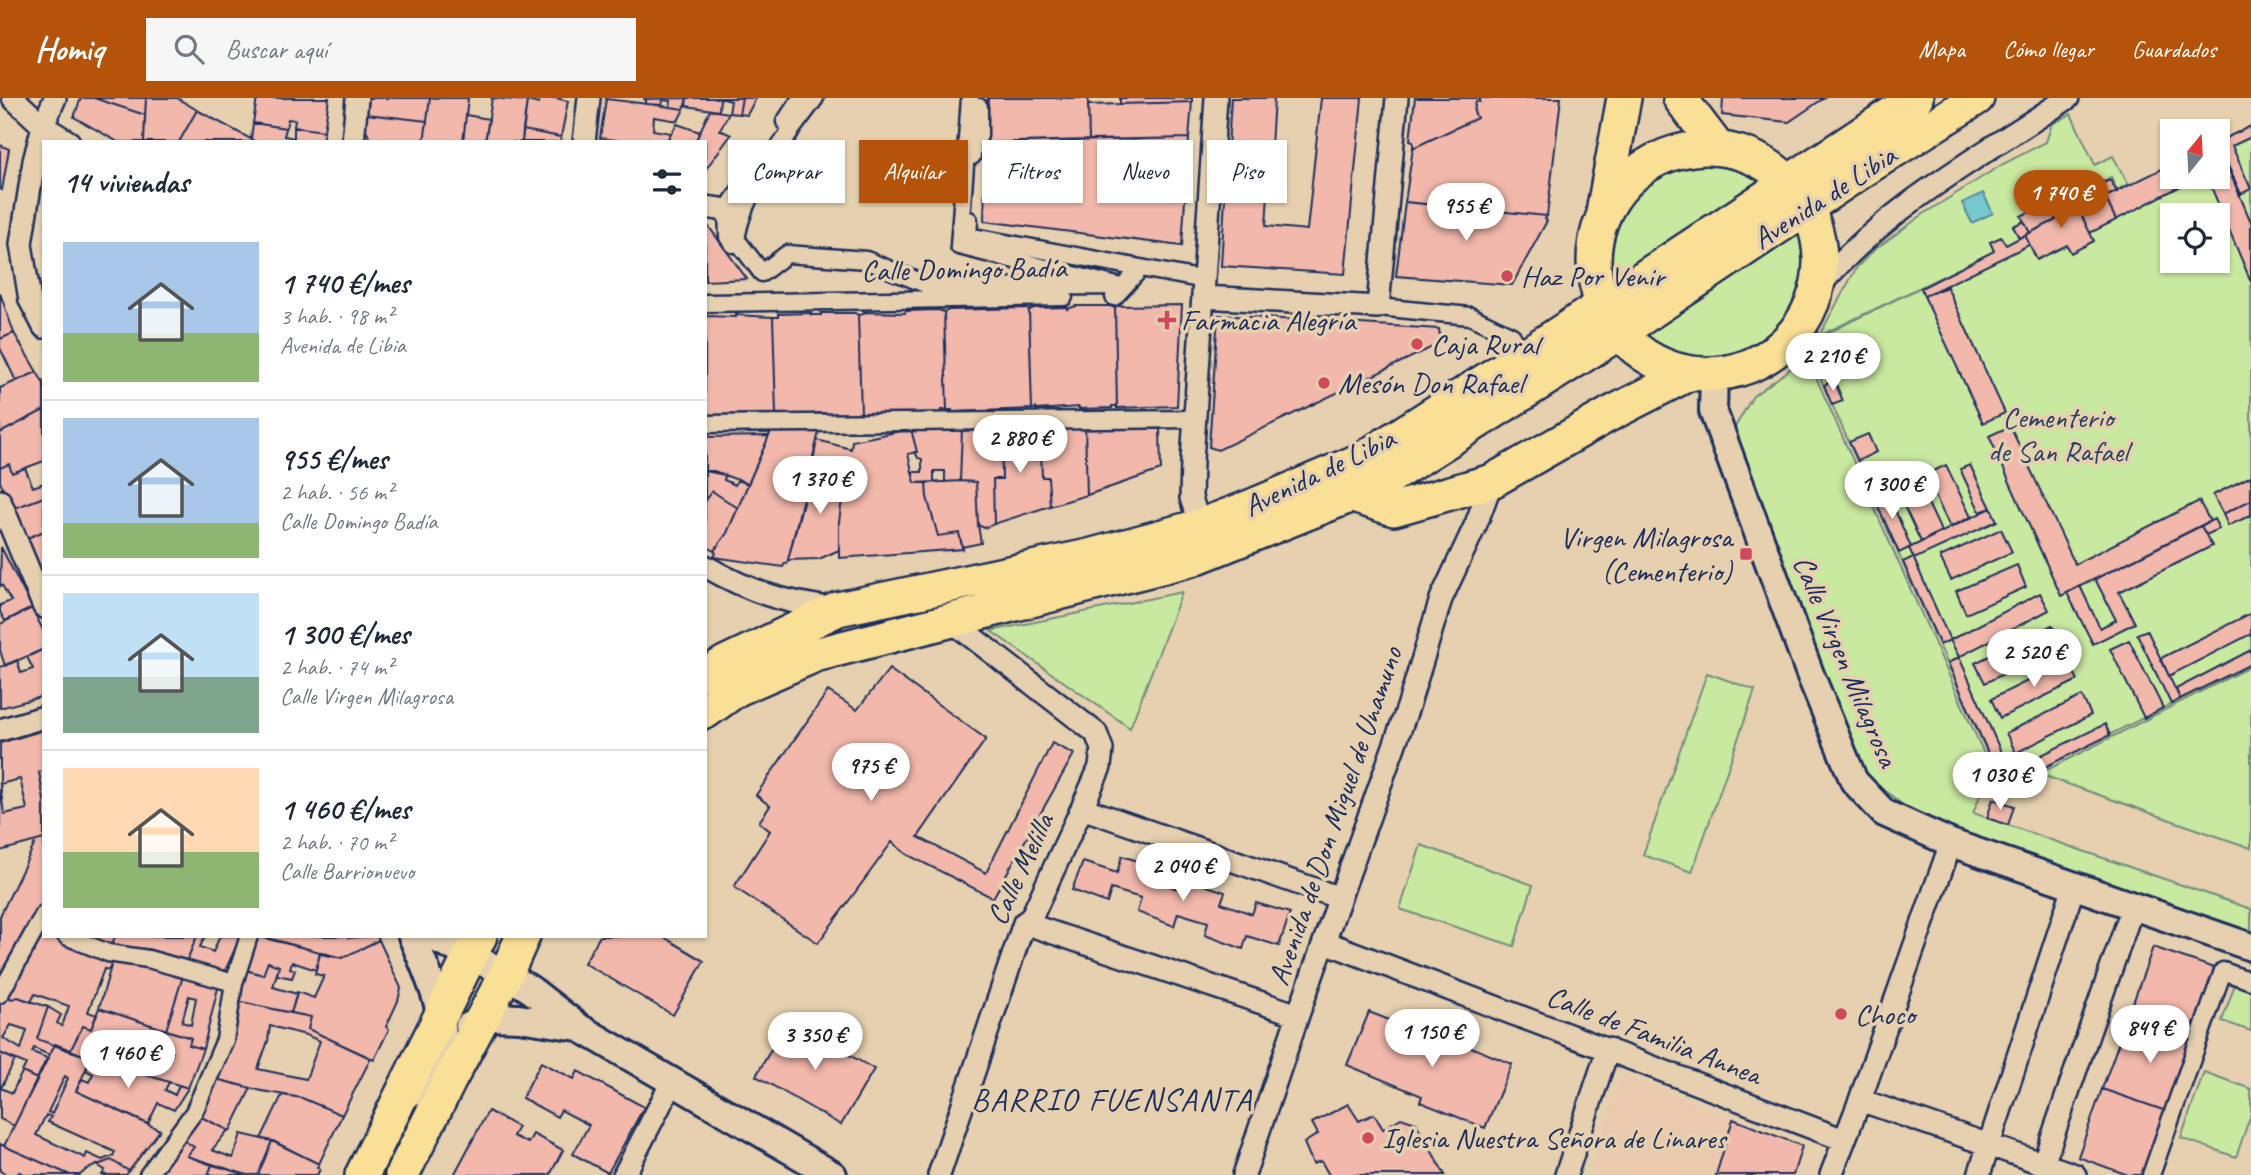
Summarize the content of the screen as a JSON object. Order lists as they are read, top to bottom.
{
  "streets": {
    "main road": ["Avenida de Libia"],
    "street": [
      "Calle Domingo Badía",
      "Calle Virgen Milagrosa",
      "Avenida de Don Miguel de Unamuno",
      "Calle Melilla",
      "Calle de Familia Annea"
    ]
  },
  "crossings": [
    ["Avenida de Libia", "Calle Virgen Milagrosa"],
    ["Avenida de Libia", "Avenida de Don Miguel de Unamuno"],
    ["Avenida de Don Miguel de Unamuno", "Calle Melilla"],
    ["Avenida de Don Miguel de Unamuno", "Calle de Familia Annea"]
  ],
  "districts": ["BARRIO FUENSANTA"],
  "parks": ["Cementerio de San Rafael"],
  "places": {
    "other": [
      "Haz Por Venir",
      "Caja Rural",
      "Mesón Don Rafael",
      "Choco",
      "Iglesia Nuestra Señora de Linares"
    ],
    "health": ["Farmacia Alegría"],
    "transit": ["Virgen Milagrosa (Cementerio)"]
  },
  "north": "top",
  "page": {
    "header": "Homiq",
    "search": "Buscar aquí",
    "nav": ["Mapa", "Cómo llegar", "Guardados"],
    "chip": [
      "Comprar",
      "Alquilar",
      "Filtros",
      "Nuevo",
      "Piso"
    ],
    "heading": "14 viviendas",
    "price": [
      "1 740 €",
      "955 €",
      "2 210 €",
      "2 880 €",
      "1 370 €",
      "1 300 €",
      "2 520 €",
      "975 €",
      "1 030 €",
      "2 040 €",
      "849 €",
      "1 150 €",
      "3 350 €",
      "1 460 €"
    ],
    "list": [
      {
        "name": "1 740 €/mes",
        "note": "3 hab. · 98 m² · Avenida de Libia"
      },
      {
        "name": "955 €/mes",
        "note": "2 hab. · 56 m² · Calle Domingo Badía"
      },
      {
        "name": "1 300 €/mes",
        "note": "2 hab. · 74 m² · Calle Virgen Milagrosa"
      },
      {
        "name": "1 460 €/mes",
        "note": "2 hab. · 70 m² · Calle Barrionuevo"
      }
    ]
  }
}
